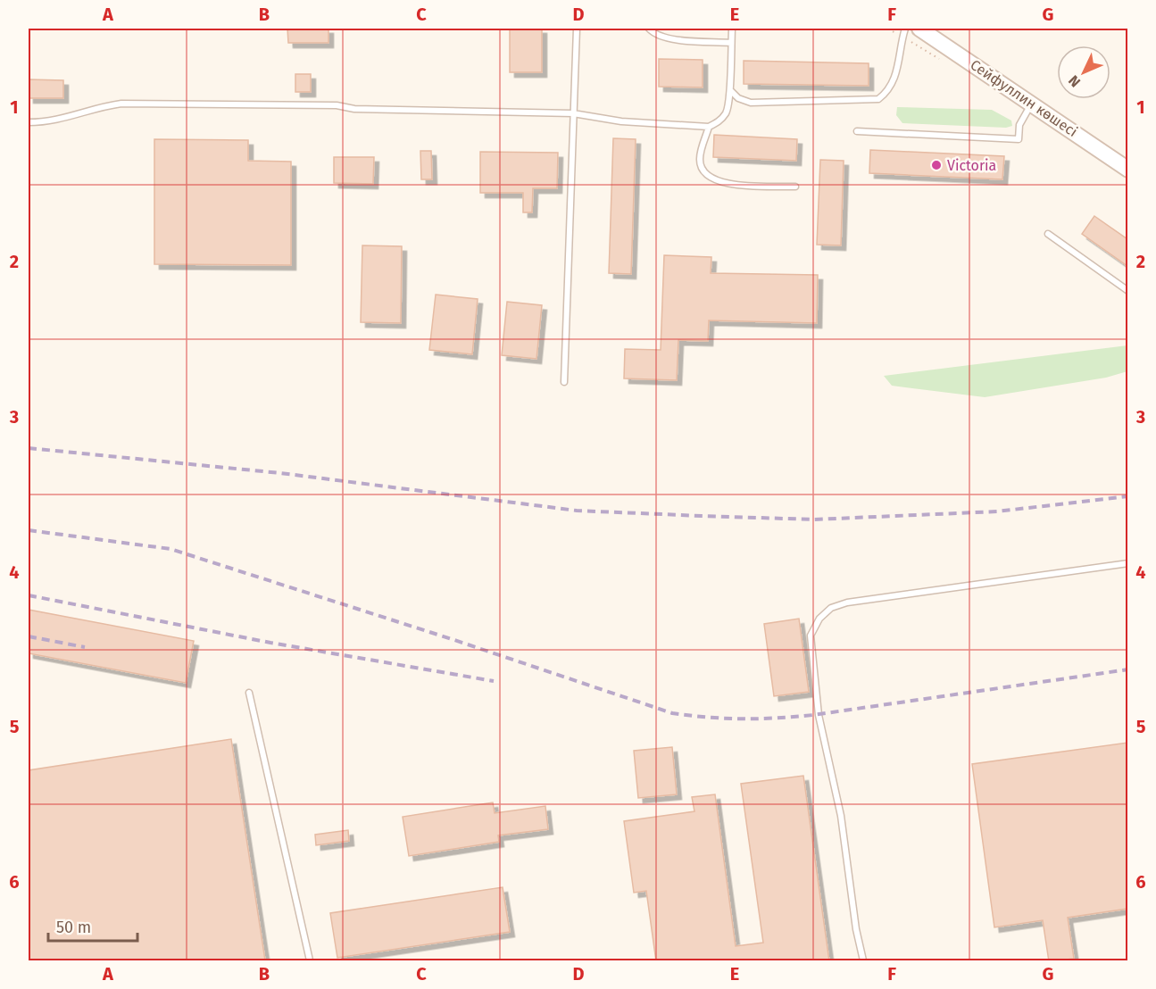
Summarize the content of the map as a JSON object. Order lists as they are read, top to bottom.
{
  "streets": {
    "main road": ["Сейфуллин көшесі"]
  },
  "places": ["Victoria"],
  "scale_bar": "50 m",
  "north": "bottom left",
  "grid": {
    "columns": [
      "A",
      "B",
      "C",
      "D",
      "E",
      "F",
      "G"
    ],
    "rows": [
      "1",
      "2",
      "3",
      "4",
      "5",
      "6"
    ]
  }
}
